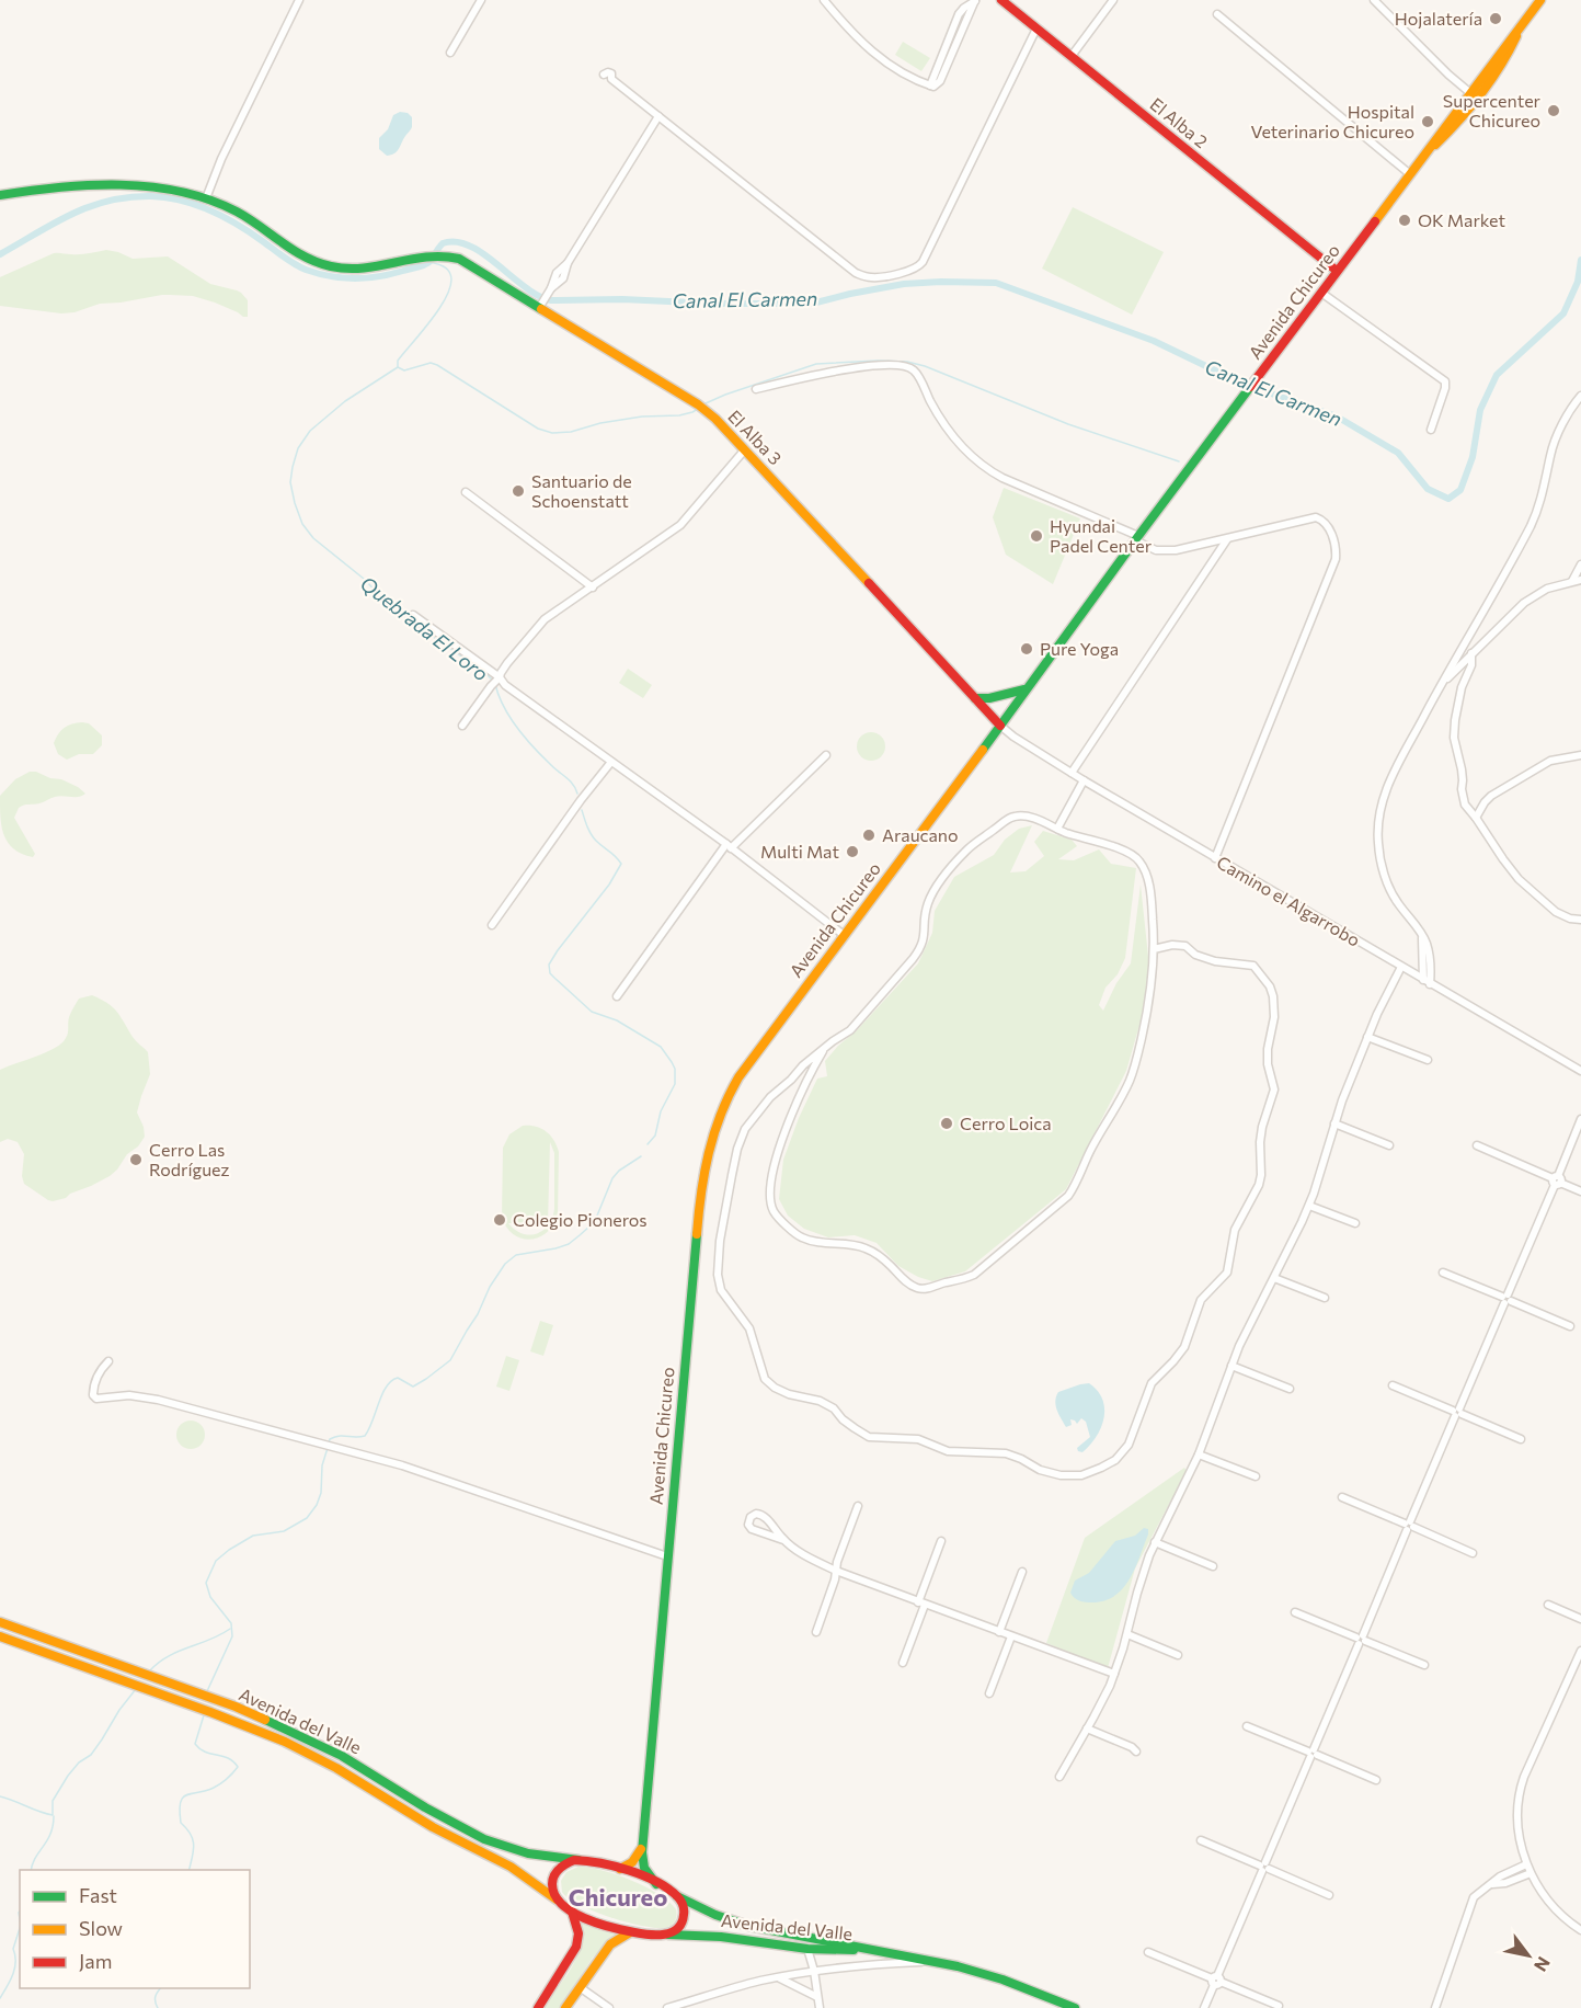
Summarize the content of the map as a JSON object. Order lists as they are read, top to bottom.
{
  "streets": {
    "main road": [
      "El Alba 2",
      "Avenida Chicureo",
      "El Alba 3",
      "Avenida del Valle"
    ],
    "street": ["Camino el Algarrobo"]
  },
  "crossings": [
    ["El Alba 2", "Avenida Chicureo"],
    ["Avenida Chicureo", "El Alba 3"],
    ["Avenida Chicureo", "Camino el Algarrobo"],
    ["Avenida Chicureo", "Avenida del Valle"],
    ["El Alba 3", "Camino el Algarrobo"]
  ],
  "districts": ["Chicureo"],
  "water": ["Canal El Carmen", "Quebrada El Loro"],
  "places": [
    "Hojalatería",
    "Supercenter Chicureo",
    "Hospital Veterinario Chicureo",
    "OK Market",
    "Santuario de Schoenstatt",
    "Hyundai Padel Center",
    "Pure Yoga",
    "Araucano",
    "Multi Mat",
    "Cerro Loica",
    "Cerro Las Rodríguez",
    "Colegio Pioneros"
  ],
  "legend": ["Fast", "Slow", "Jam"],
  "north": "bottom right"
}
